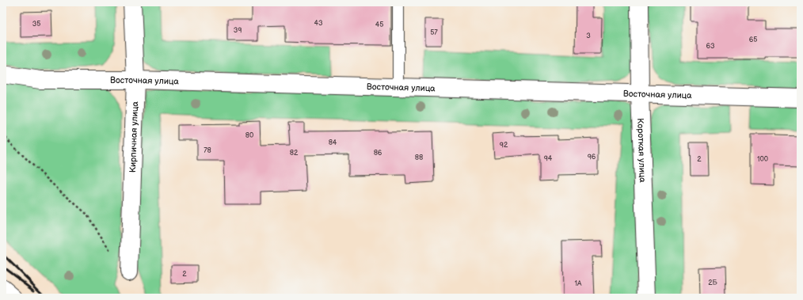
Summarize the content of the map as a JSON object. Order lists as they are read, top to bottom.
{
  "streets": {
    "street": ["Восточная улица", "Кирпичная улица", "Короткая улица"]
  },
  "crossings": [
    ["Восточная улица", "Кирпичная улица"],
    ["Восточная улица", "Короткая улица"]
  ],
  "house_numbers": [
    "43",
    "35",
    "45",
    "39",
    "57",
    "3",
    "65",
    "63",
    "80",
    "84",
    "92",
    "78",
    "82",
    "86",
    "96",
    "88",
    "94",
    "2",
    "100",
    "2",
    "2Б",
    "1А"
  ]
}
